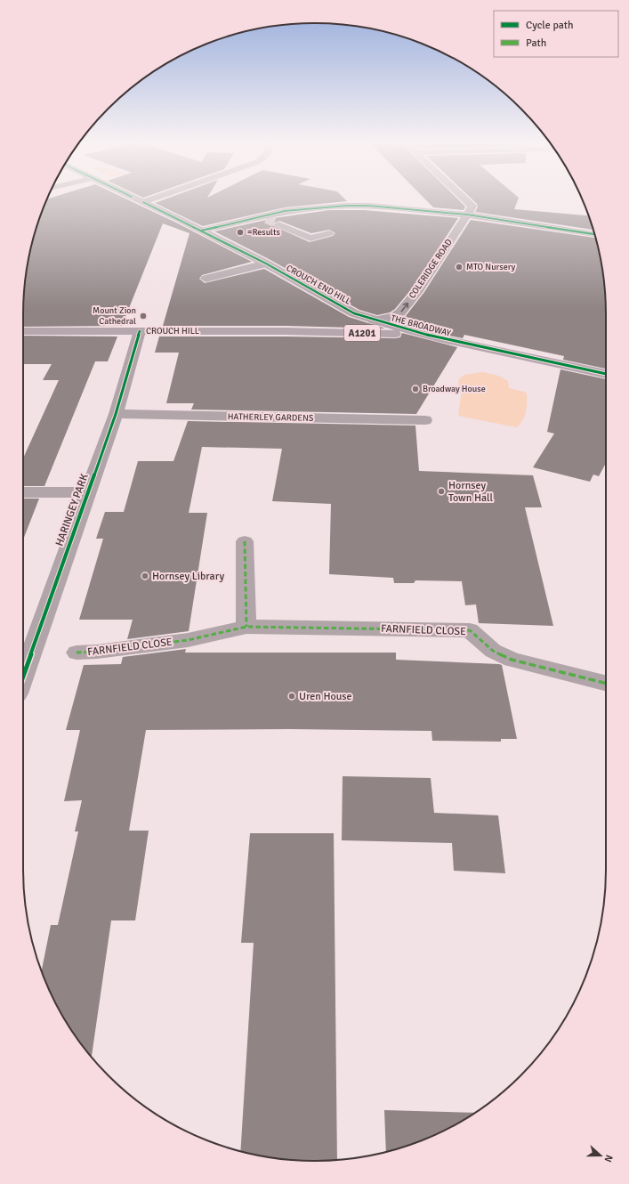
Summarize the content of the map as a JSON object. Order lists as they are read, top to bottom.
{
  "streets": {
    "main road": [
      "CROUCH END HILL",
      "THE BROADWAY",
      "CROUCH HILL",
      "A1201"
    ],
    "street": [
      "COLERIDGE ROAD",
      "HATHERLEY GARDENS",
      "HARINGEY PARK",
      "FARNFIELD CLOSE"
    ]
  },
  "crossings": [
    ["COLERIDGE ROAD", "CROUCH END HILL"],
    ["COLERIDGE ROAD", "THE BROADWAY"],
    ["COLERIDGE ROAD", "CROUCH HILL"],
    ["CROUCH END HILL", "THE BROADWAY"],
    ["CROUCH END HILL", "CROUCH HILL"],
    ["THE BROADWAY", "CROUCH HILL"],
    ["CROUCH HILL", "HARINGEY PARK"],
    ["HATHERLEY GARDENS", "HARINGEY PARK"]
  ],
  "one_way": ["COLERIDGE ROAD"],
  "places": [
    "=Results",
    "MTO Nursery",
    "Mount Zion Cathedral",
    "Broadway House",
    "Hornsey Town Hall",
    "Hornsey Library",
    "Uren House"
  ],
  "legend": ["Cycle path", "Path"],
  "north": "right"
}
